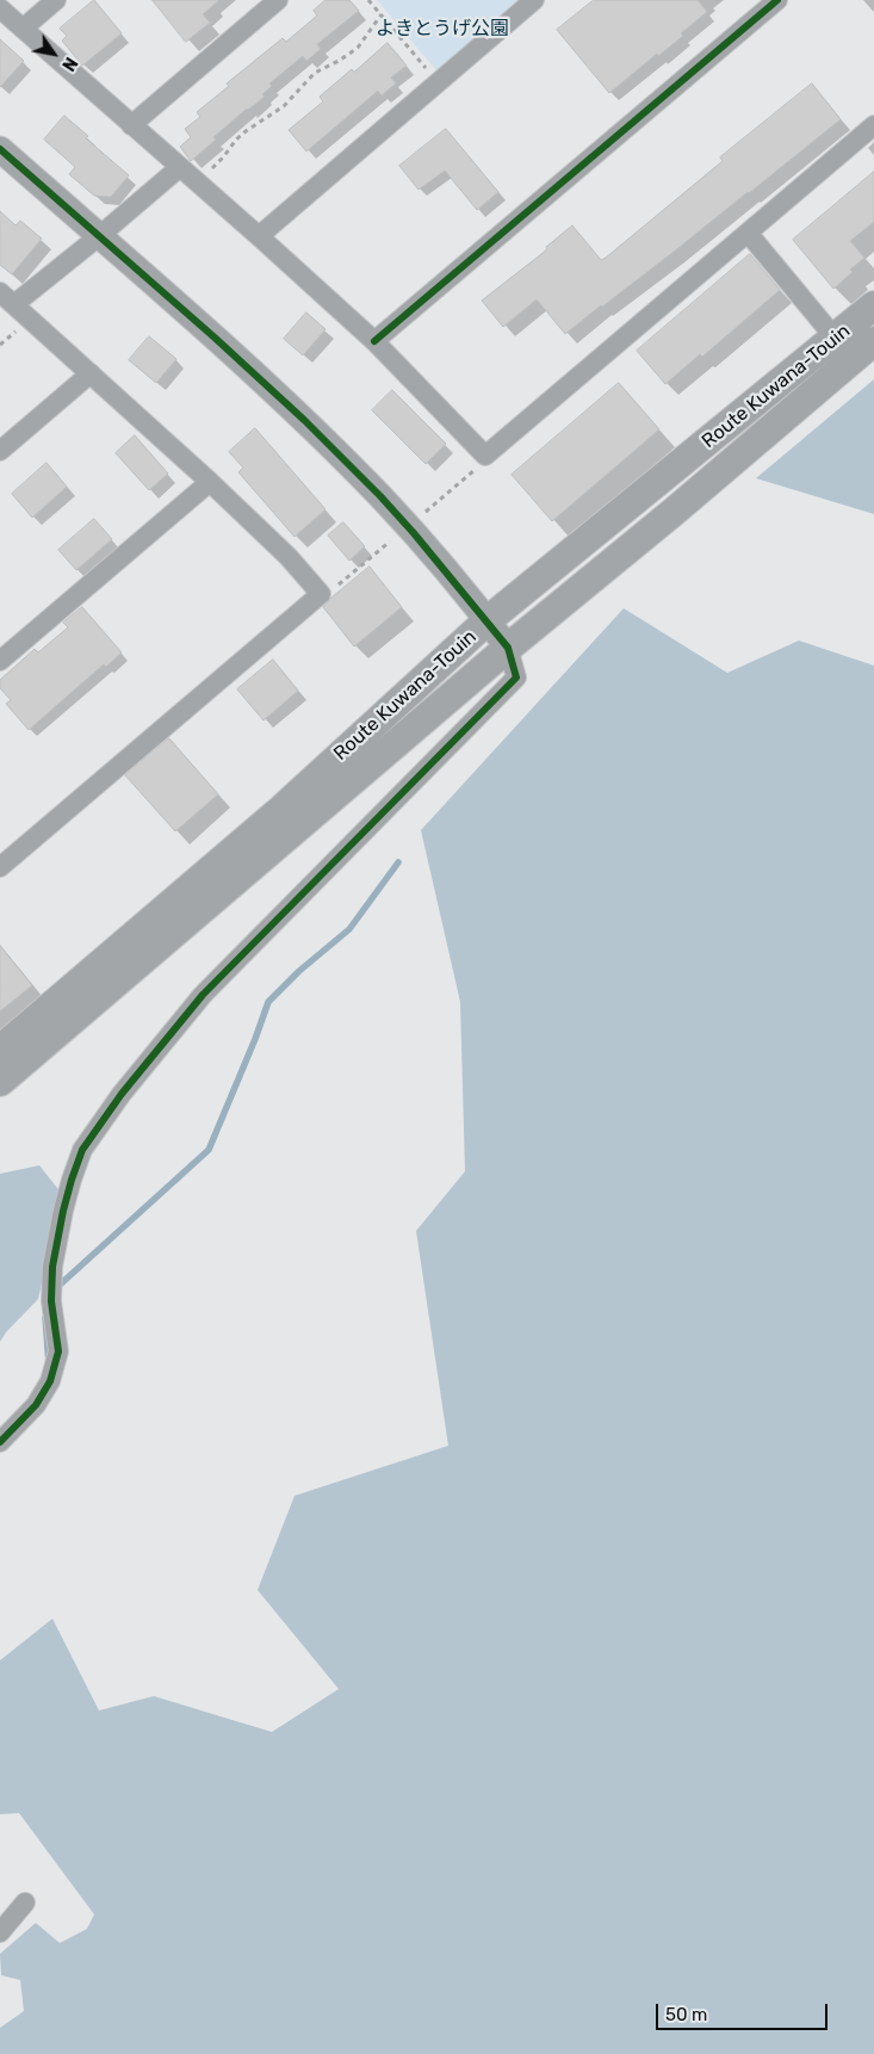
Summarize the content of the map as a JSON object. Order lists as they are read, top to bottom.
{
  "streets": {
    "main road": ["Route Kuwana-Touin"]
  },
  "parks": ["よきとうげ公園"],
  "scale_bar": "50 m",
  "north": "bottom right"
}
